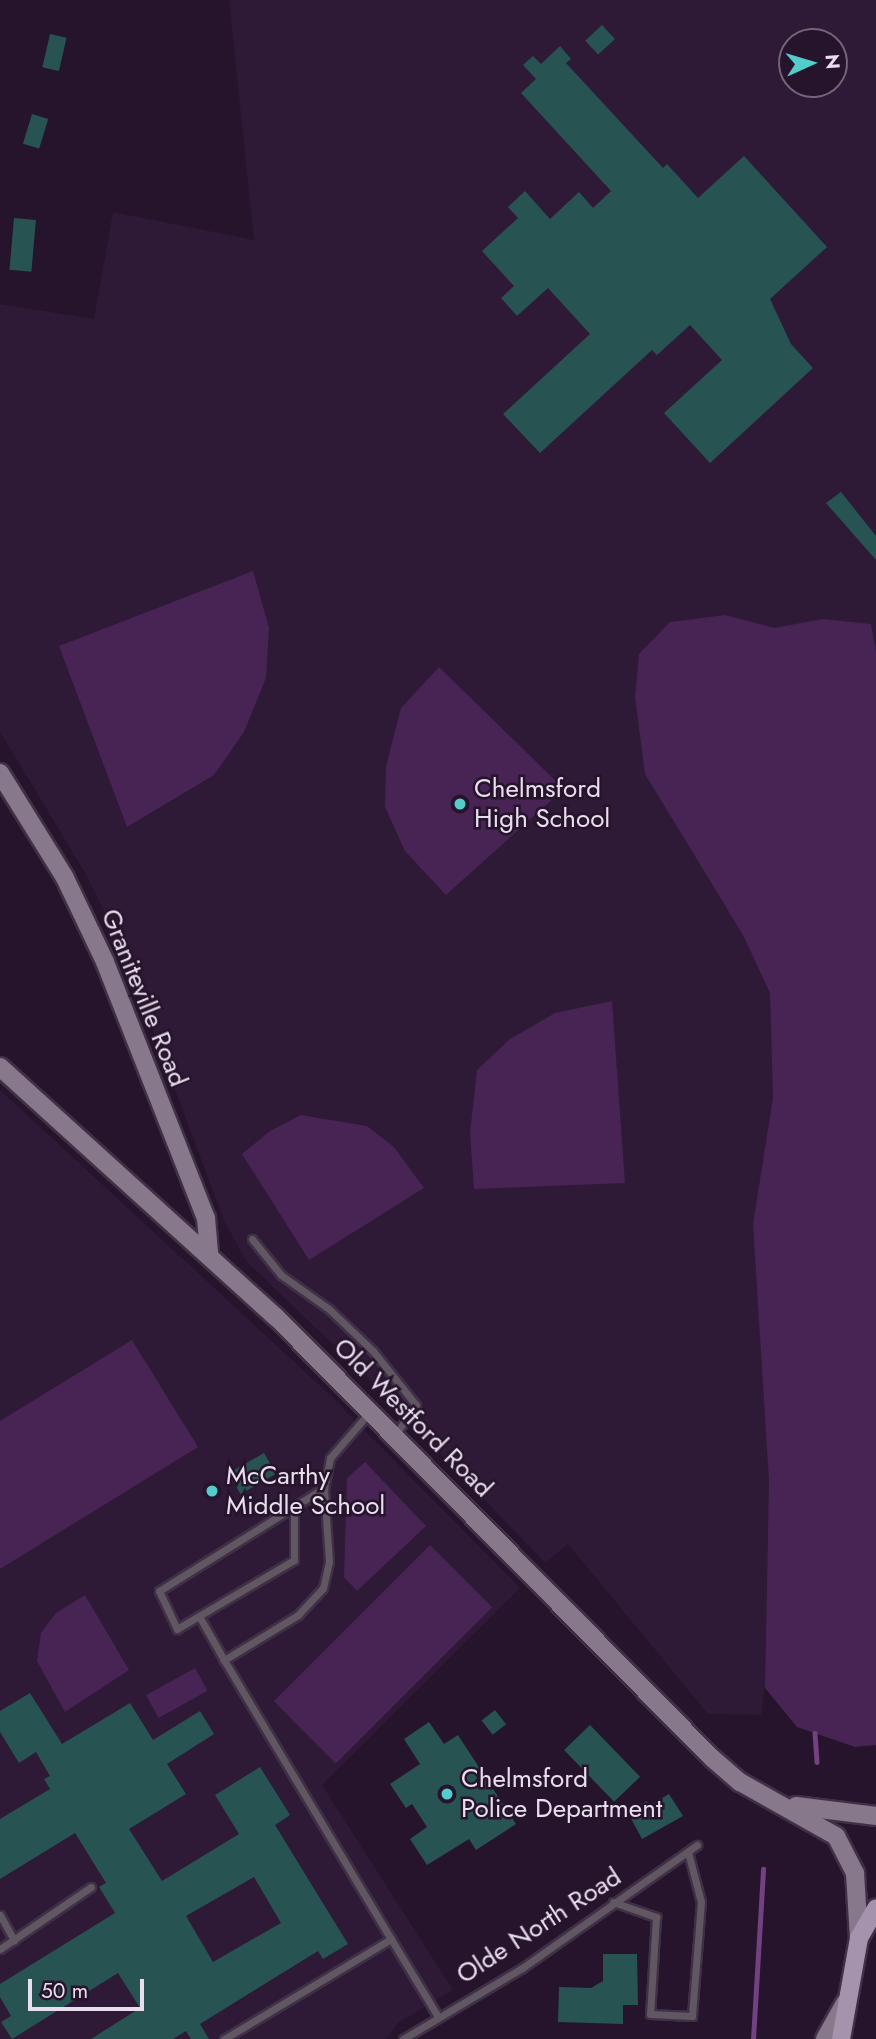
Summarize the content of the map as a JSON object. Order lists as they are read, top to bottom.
{
  "streets": {
    "main road": ["Graniteville Road", "Old Westford Road"],
    "lane": ["Olde North Road"]
  },
  "crossings": [
    ["Graniteville Road", "Old Westford Road"]
  ],
  "places": ["Chelmsford High School", "McCarthy Middle School", "Chelmsford Police Department"],
  "scale_bar": "50 m",
  "north": "right"
}
